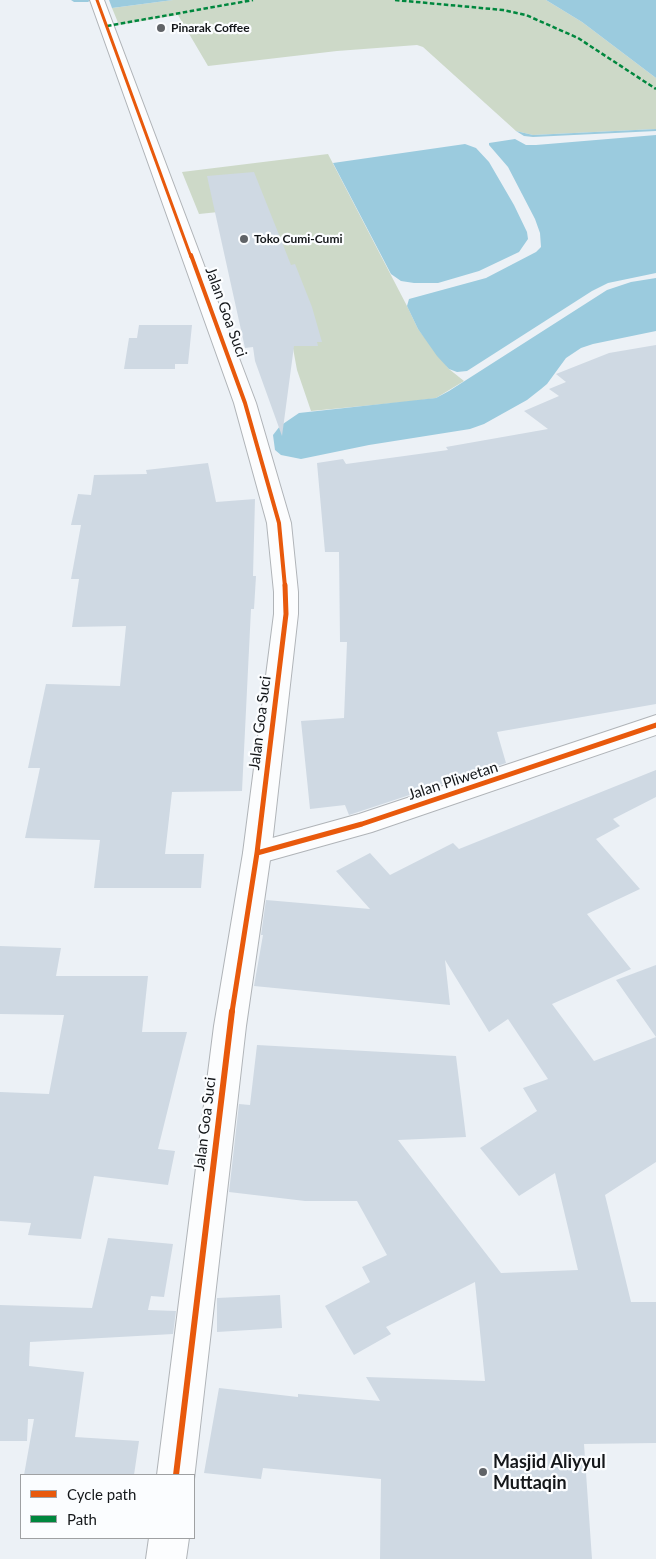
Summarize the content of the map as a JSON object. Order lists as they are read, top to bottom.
{
  "streets": {
    "street": ["Jalan Goa Suci", "Jalan Pliwetan"]
  },
  "crossings": [
    ["Jalan Goa Suci", "Jalan Pliwetan"]
  ],
  "places": ["Pinarak Coffee", "Toko Cumi-Cumi", "Masjid Aliyyul Muttaqin"],
  "legend": ["Cycle path", "Path"]
}
